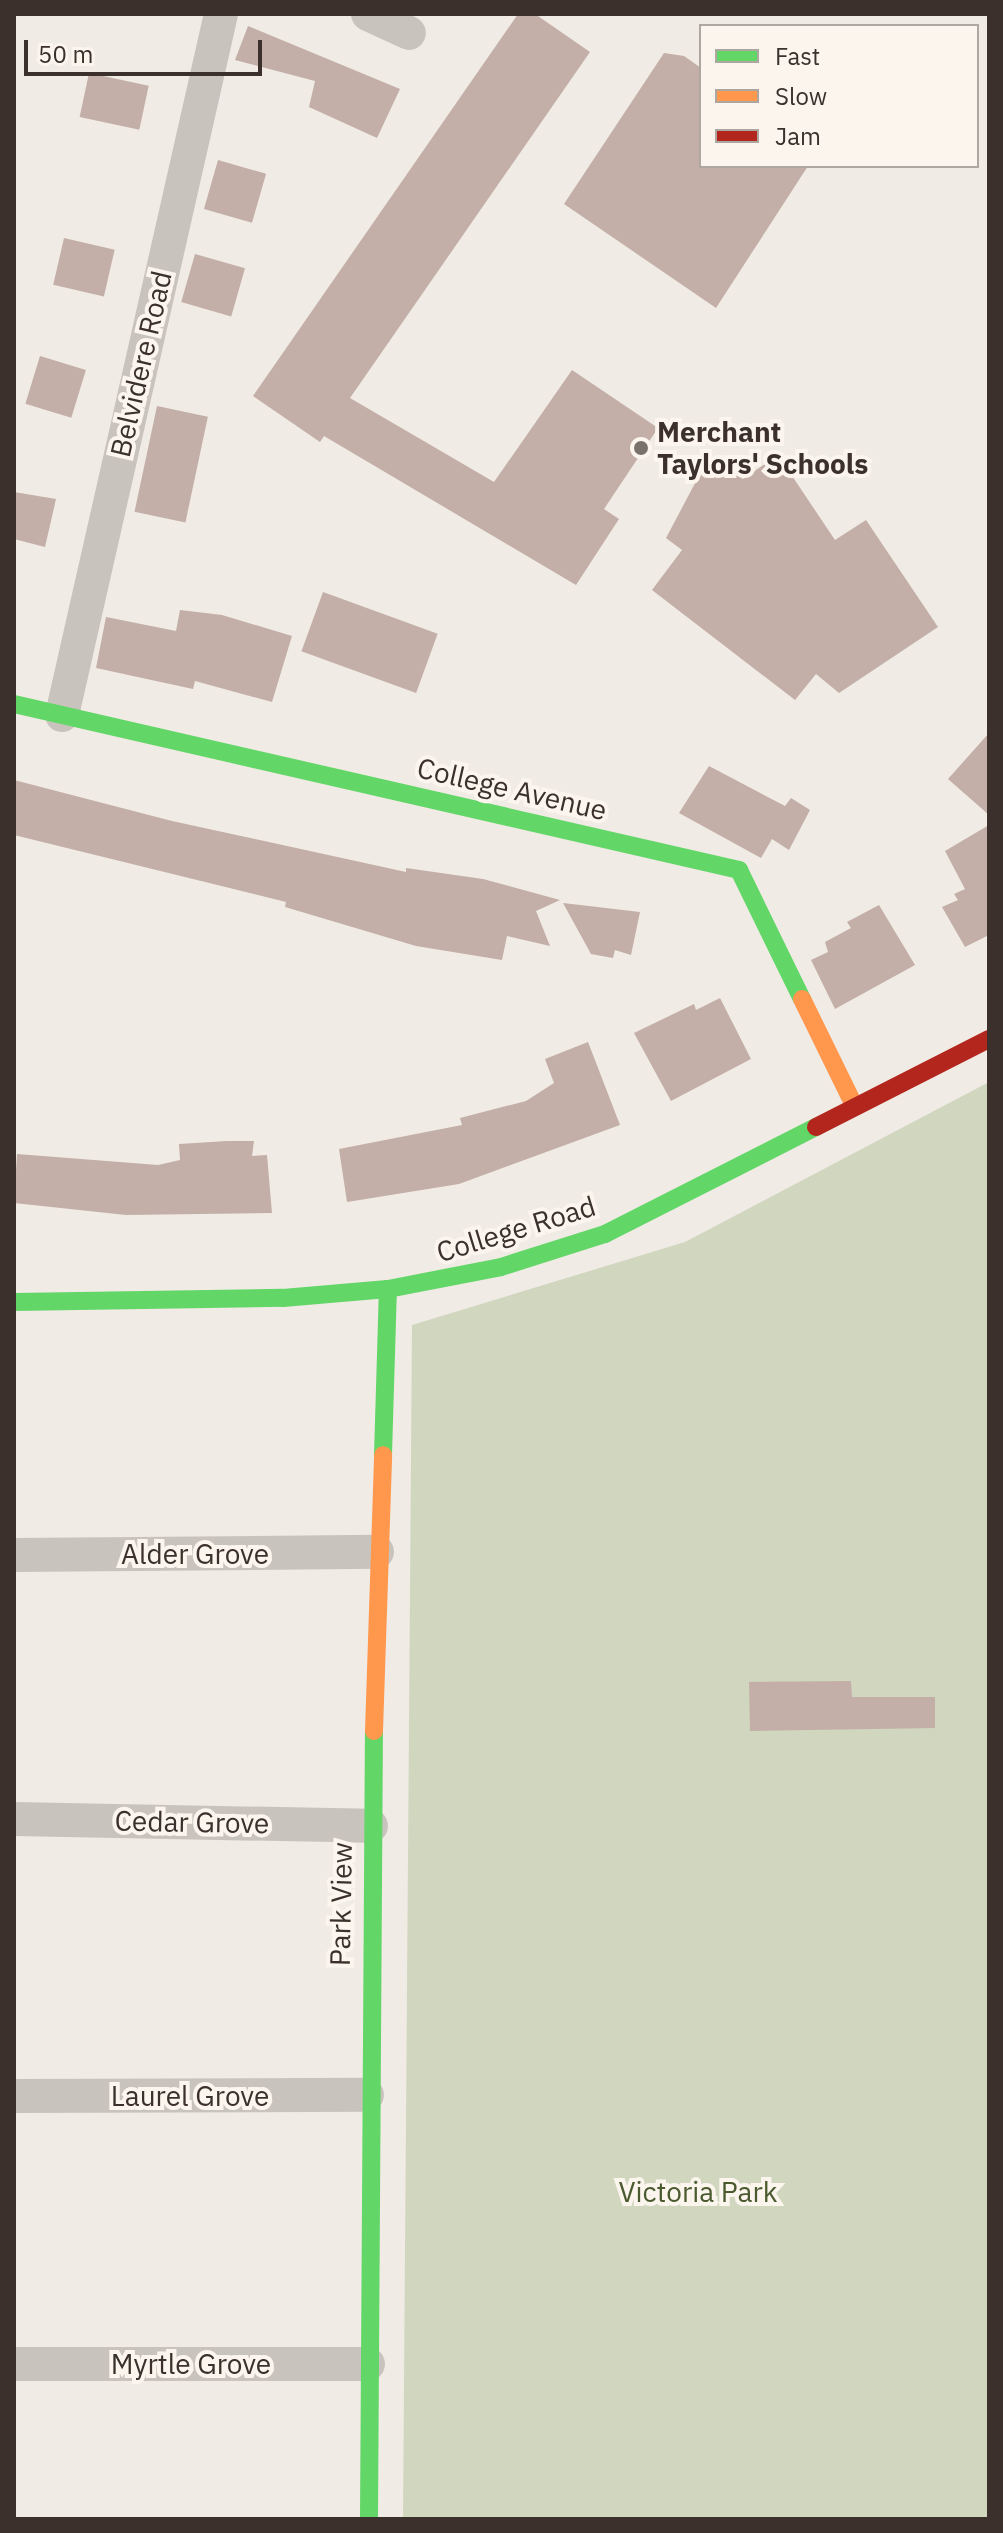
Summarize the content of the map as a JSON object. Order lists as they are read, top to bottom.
{
  "streets": {
    "street": [
      "Belvidere Road",
      "College Avenue",
      "College Road",
      "Alder Grove",
      "Cedar Grove",
      "Park View",
      "Laurel Grove",
      "Myrtle Grove"
    ]
  },
  "crossings": [
    ["Belvidere Road", "College Avenue"],
    ["College Avenue", "College Road"],
    ["College Road", "Park View"],
    ["Alder Grove", "Park View"],
    ["Cedar Grove", "Park View"],
    ["Park View", "Laurel Grove"],
    ["Park View", "Myrtle Grove"]
  ],
  "parks": ["Victoria Park"],
  "places": ["Merchant Taylors' Schools"],
  "legend": ["Fast", "Slow", "Jam"],
  "scale_bar": "50 m"
}
